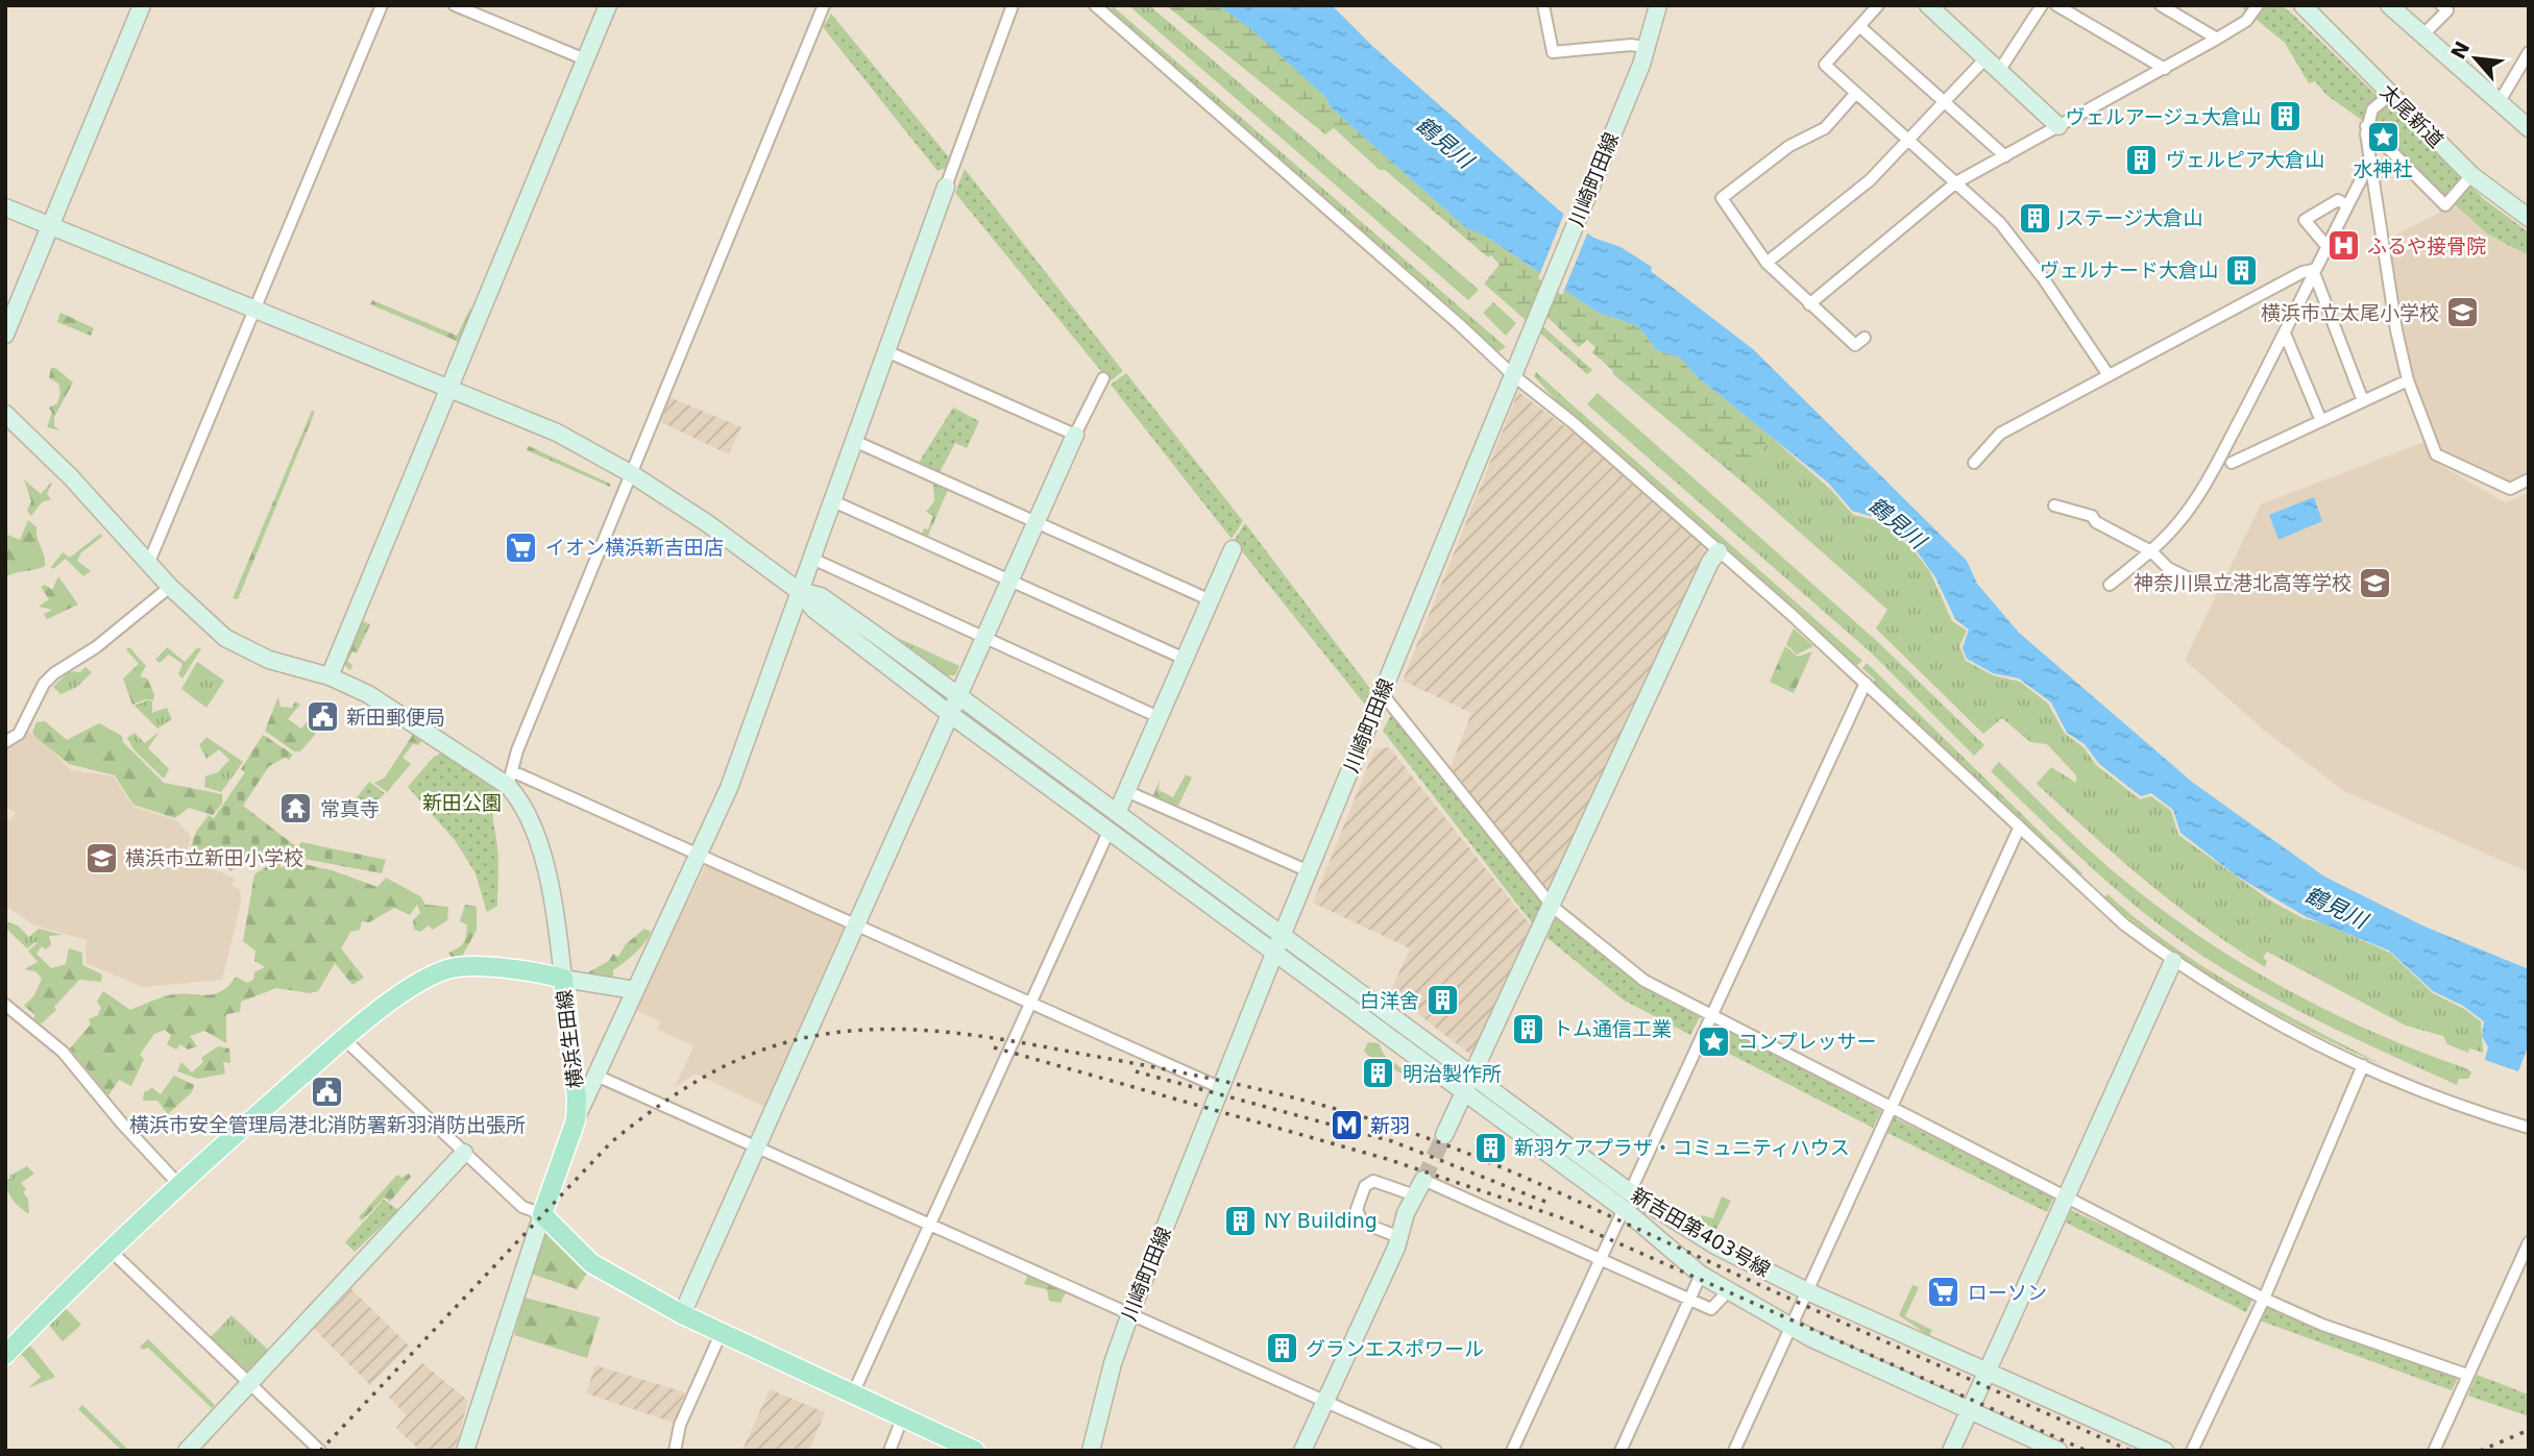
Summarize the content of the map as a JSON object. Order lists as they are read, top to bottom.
{
  "streets": {
    "main road": ["横浜生田線"],
    "street": ["太尾新道", "川崎町田線", "新吉田第403号線"]
  },
  "crossings": [
    ["川崎町田線", "新吉田第403号線"]
  ],
  "water": ["鶴見川"],
  "parks": ["新田公園"],
  "places": {
    "building": [
      "ヴェルアージュ大倉山",
      "ヴェルピア大倉山",
      "Jステージ大倉山",
      "ヴェルナード大倉山",
      "白洋舍",
      "トム通信工業",
      "明治製作所",
      "新羽ケアプラザ・コミュニティハウス",
      "NY Building",
      "グランエスポワール"
    ],
    "place": ["水神社", "コンプレッサー"],
    "hospital": ["ふるや接骨院"],
    "school or university": ["横浜市立太尾小学校", "神奈川県立港北高等学校", "横浜市立新田小学校"],
    "supermarket": ["イオン横浜新吉田店", "ローソン"],
    "public building": ["新田郵便局", "横浜市安全管理局港北消防署新羽消防出張所"],
    "temple": ["常真寺"],
    "metro station": ["新羽"]
  },
  "north": "top left"
}
